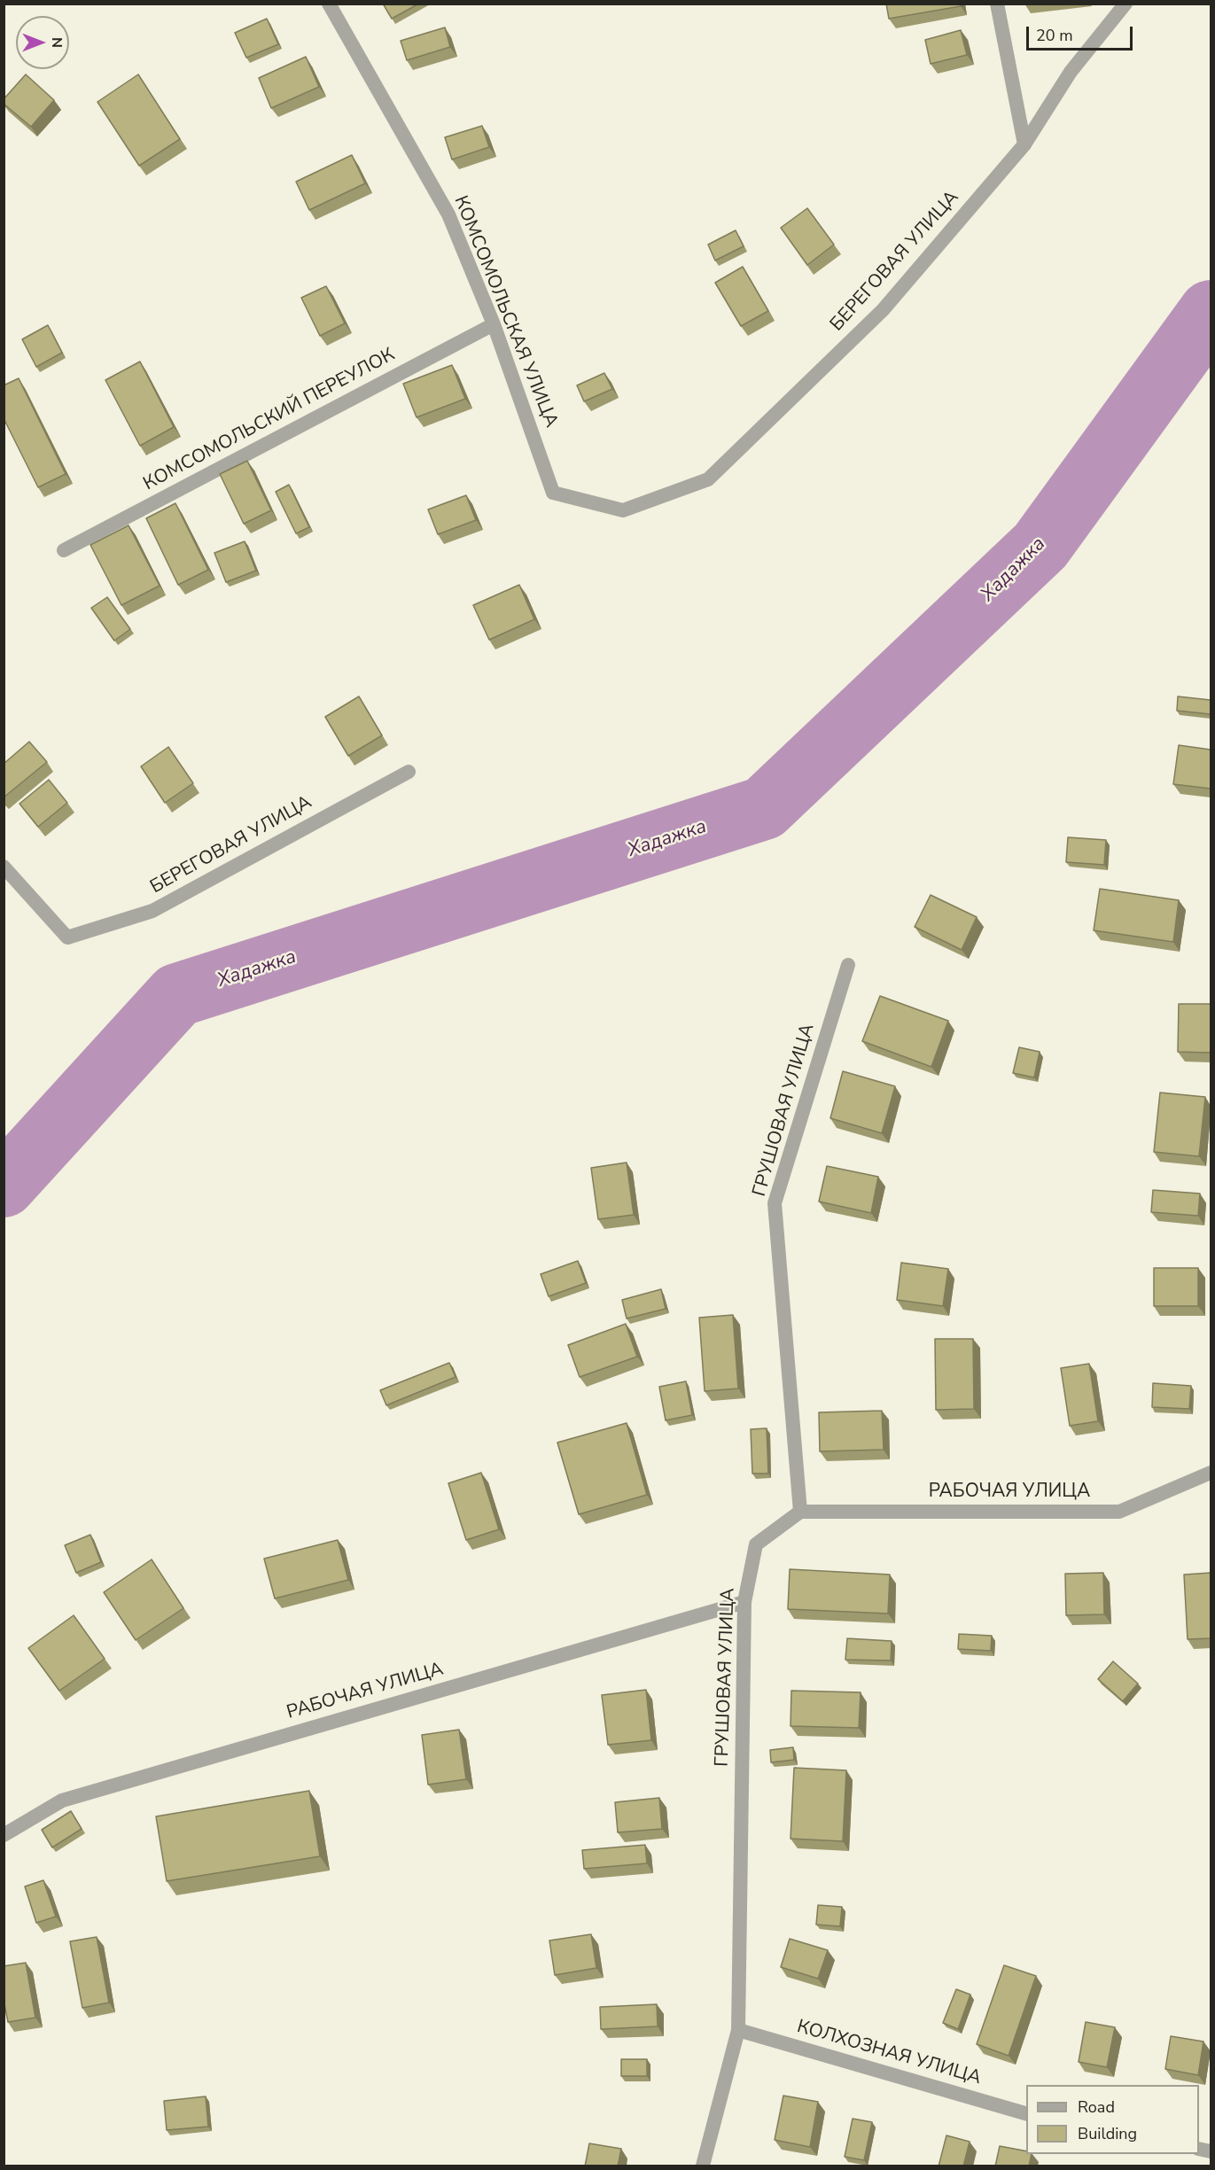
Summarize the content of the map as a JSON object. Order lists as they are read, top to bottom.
{
  "streets": {
    "street": [
      "БЕРЕГОВАЯ УЛИЦА",
      "КОМСОМОЛЬСКАЯ УЛИЦА",
      "КОМСОМОЛЬСКИЙ ПЕРЕУЛОК",
      "ГРУШОВАЯ УЛИЦА",
      "РАБОЧАЯ УЛИЦА",
      "КОЛХОЗНАЯ УЛИЦА"
    ]
  },
  "crossings": [
    ["БЕРЕГОВАЯ УЛИЦА", "КОМСОМОЛЬСКАЯ УЛИЦА"],
    ["КОМСОМОЛЬСКАЯ УЛИЦА", "КОМСОМОЛЬСКИЙ ПЕРЕУЛОК"],
    ["ГРУШОВАЯ УЛИЦА", "РАБОЧАЯ УЛИЦА"],
    ["ГРУШОВАЯ УЛИЦА", "КОЛХОЗНАЯ УЛИЦА"]
  ],
  "water": ["Хадажка"],
  "legend": ["Road", "Building"],
  "scale_bar": "20 m",
  "north": "right"
}
